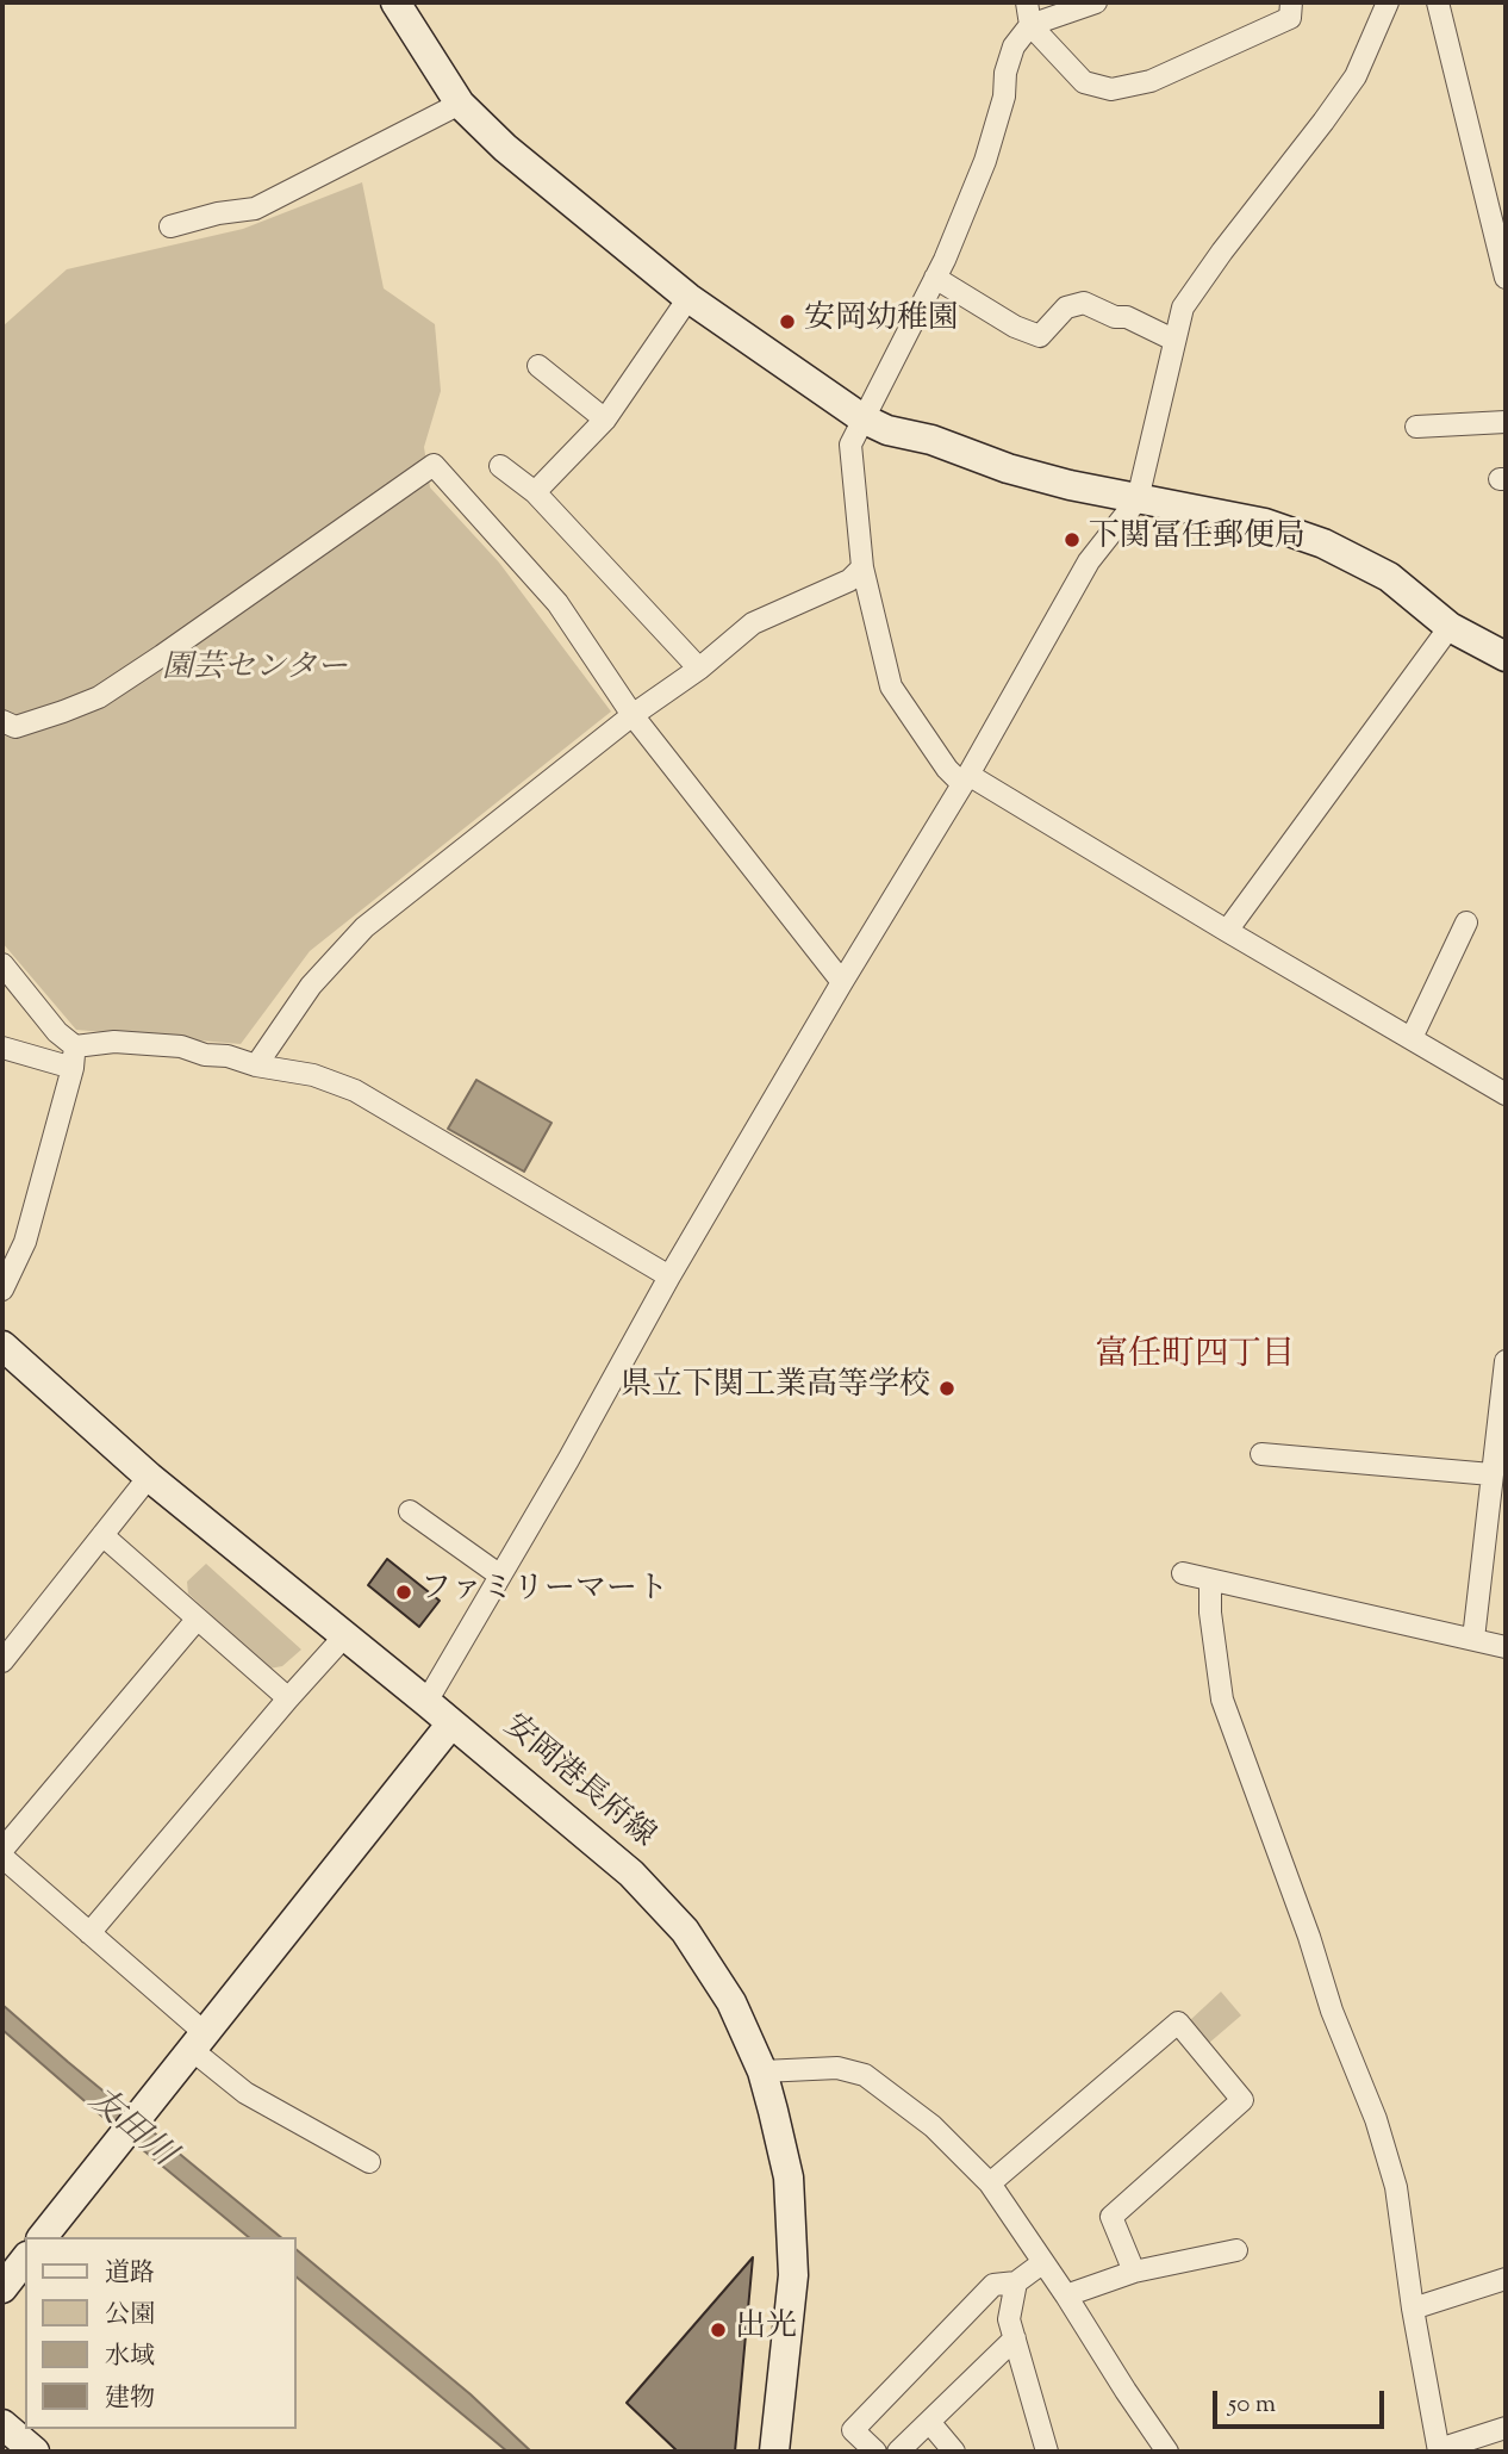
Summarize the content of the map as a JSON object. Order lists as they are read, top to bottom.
{
  "streets": {
    "street": ["安岡港長府線"]
  },
  "districts": ["富任町四丁目"],
  "water": ["友田川"],
  "parks": ["園芸センター"],
  "places": [
    "安岡幼稚園",
    "下関冨任郵便局",
    "県立下関工業高等学校",
    "ファミリーマート",
    "出光"
  ],
  "legend": [
    "道路",
    "公園",
    "水域",
    "建物"
  ],
  "scale_bar": "50 m"
}
